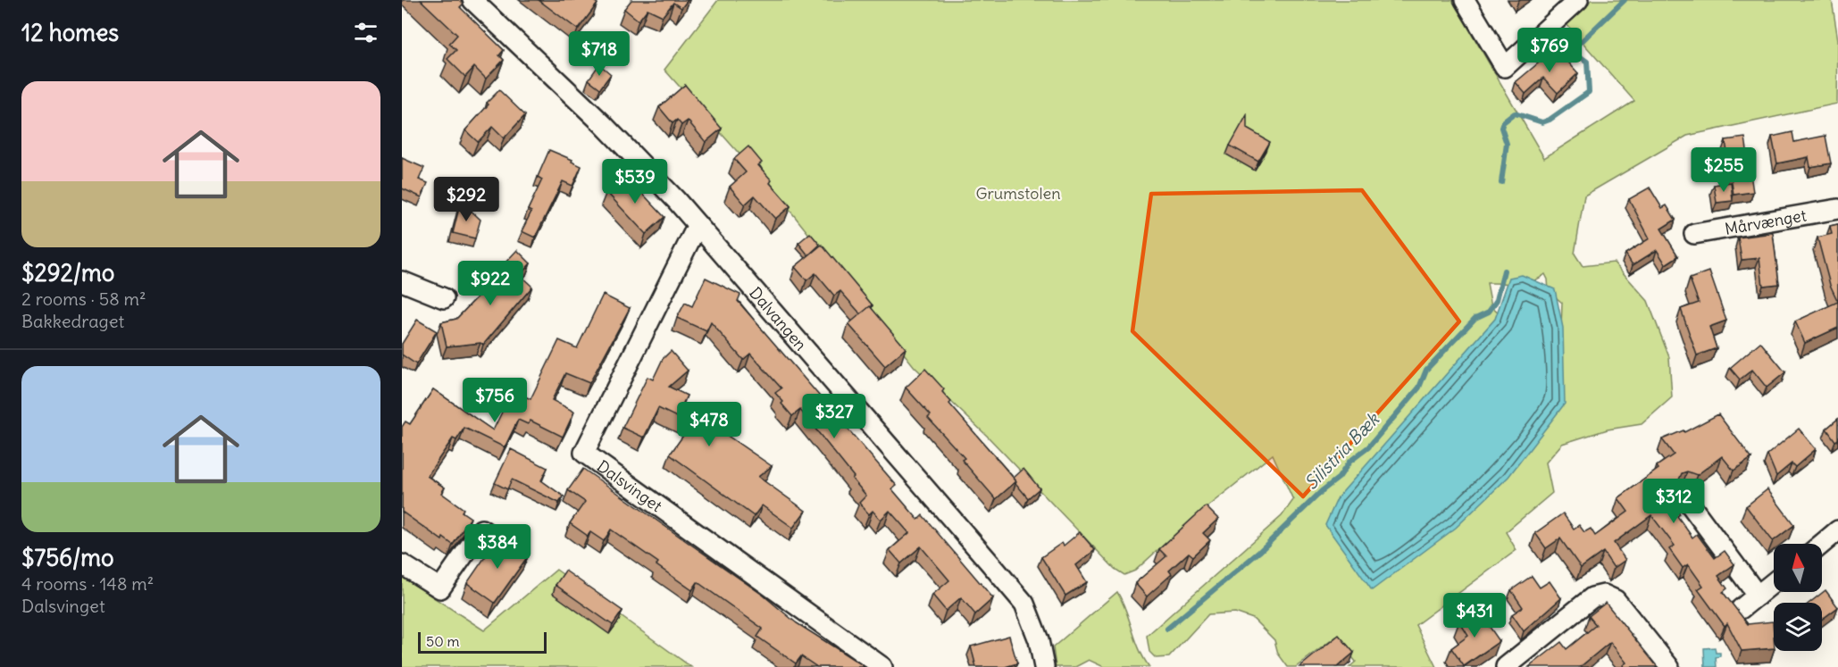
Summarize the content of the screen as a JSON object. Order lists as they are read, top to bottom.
{
  "streets": {
    "street": ["Mårvænget", "Dalvangen", "Dalsvinget"]
  },
  "crossings": [
    ["Dalvangen", "Dalsvinget"]
  ],
  "water": ["Silistria Bæk"],
  "parks": ["Grumstolen"],
  "scale_bar": "50 m",
  "north": "top",
  "page": {
    "heading": "12 homes",
    "price": [
      "$769",
      "$718",
      "$255",
      "$539",
      "$292",
      "$922",
      "$756",
      "$327",
      "$478",
      "$312",
      "$384",
      "$431"
    ],
    "list": [
      {
        "name": "$292/mo",
        "note": "2 rooms · 58 m² · Bakkedraget"
      },
      {
        "name": "$756/mo",
        "note": "4 rooms · 148 m² · Dalsvinget"
      }
    ],
    "scale": "50 m"
  }
}
